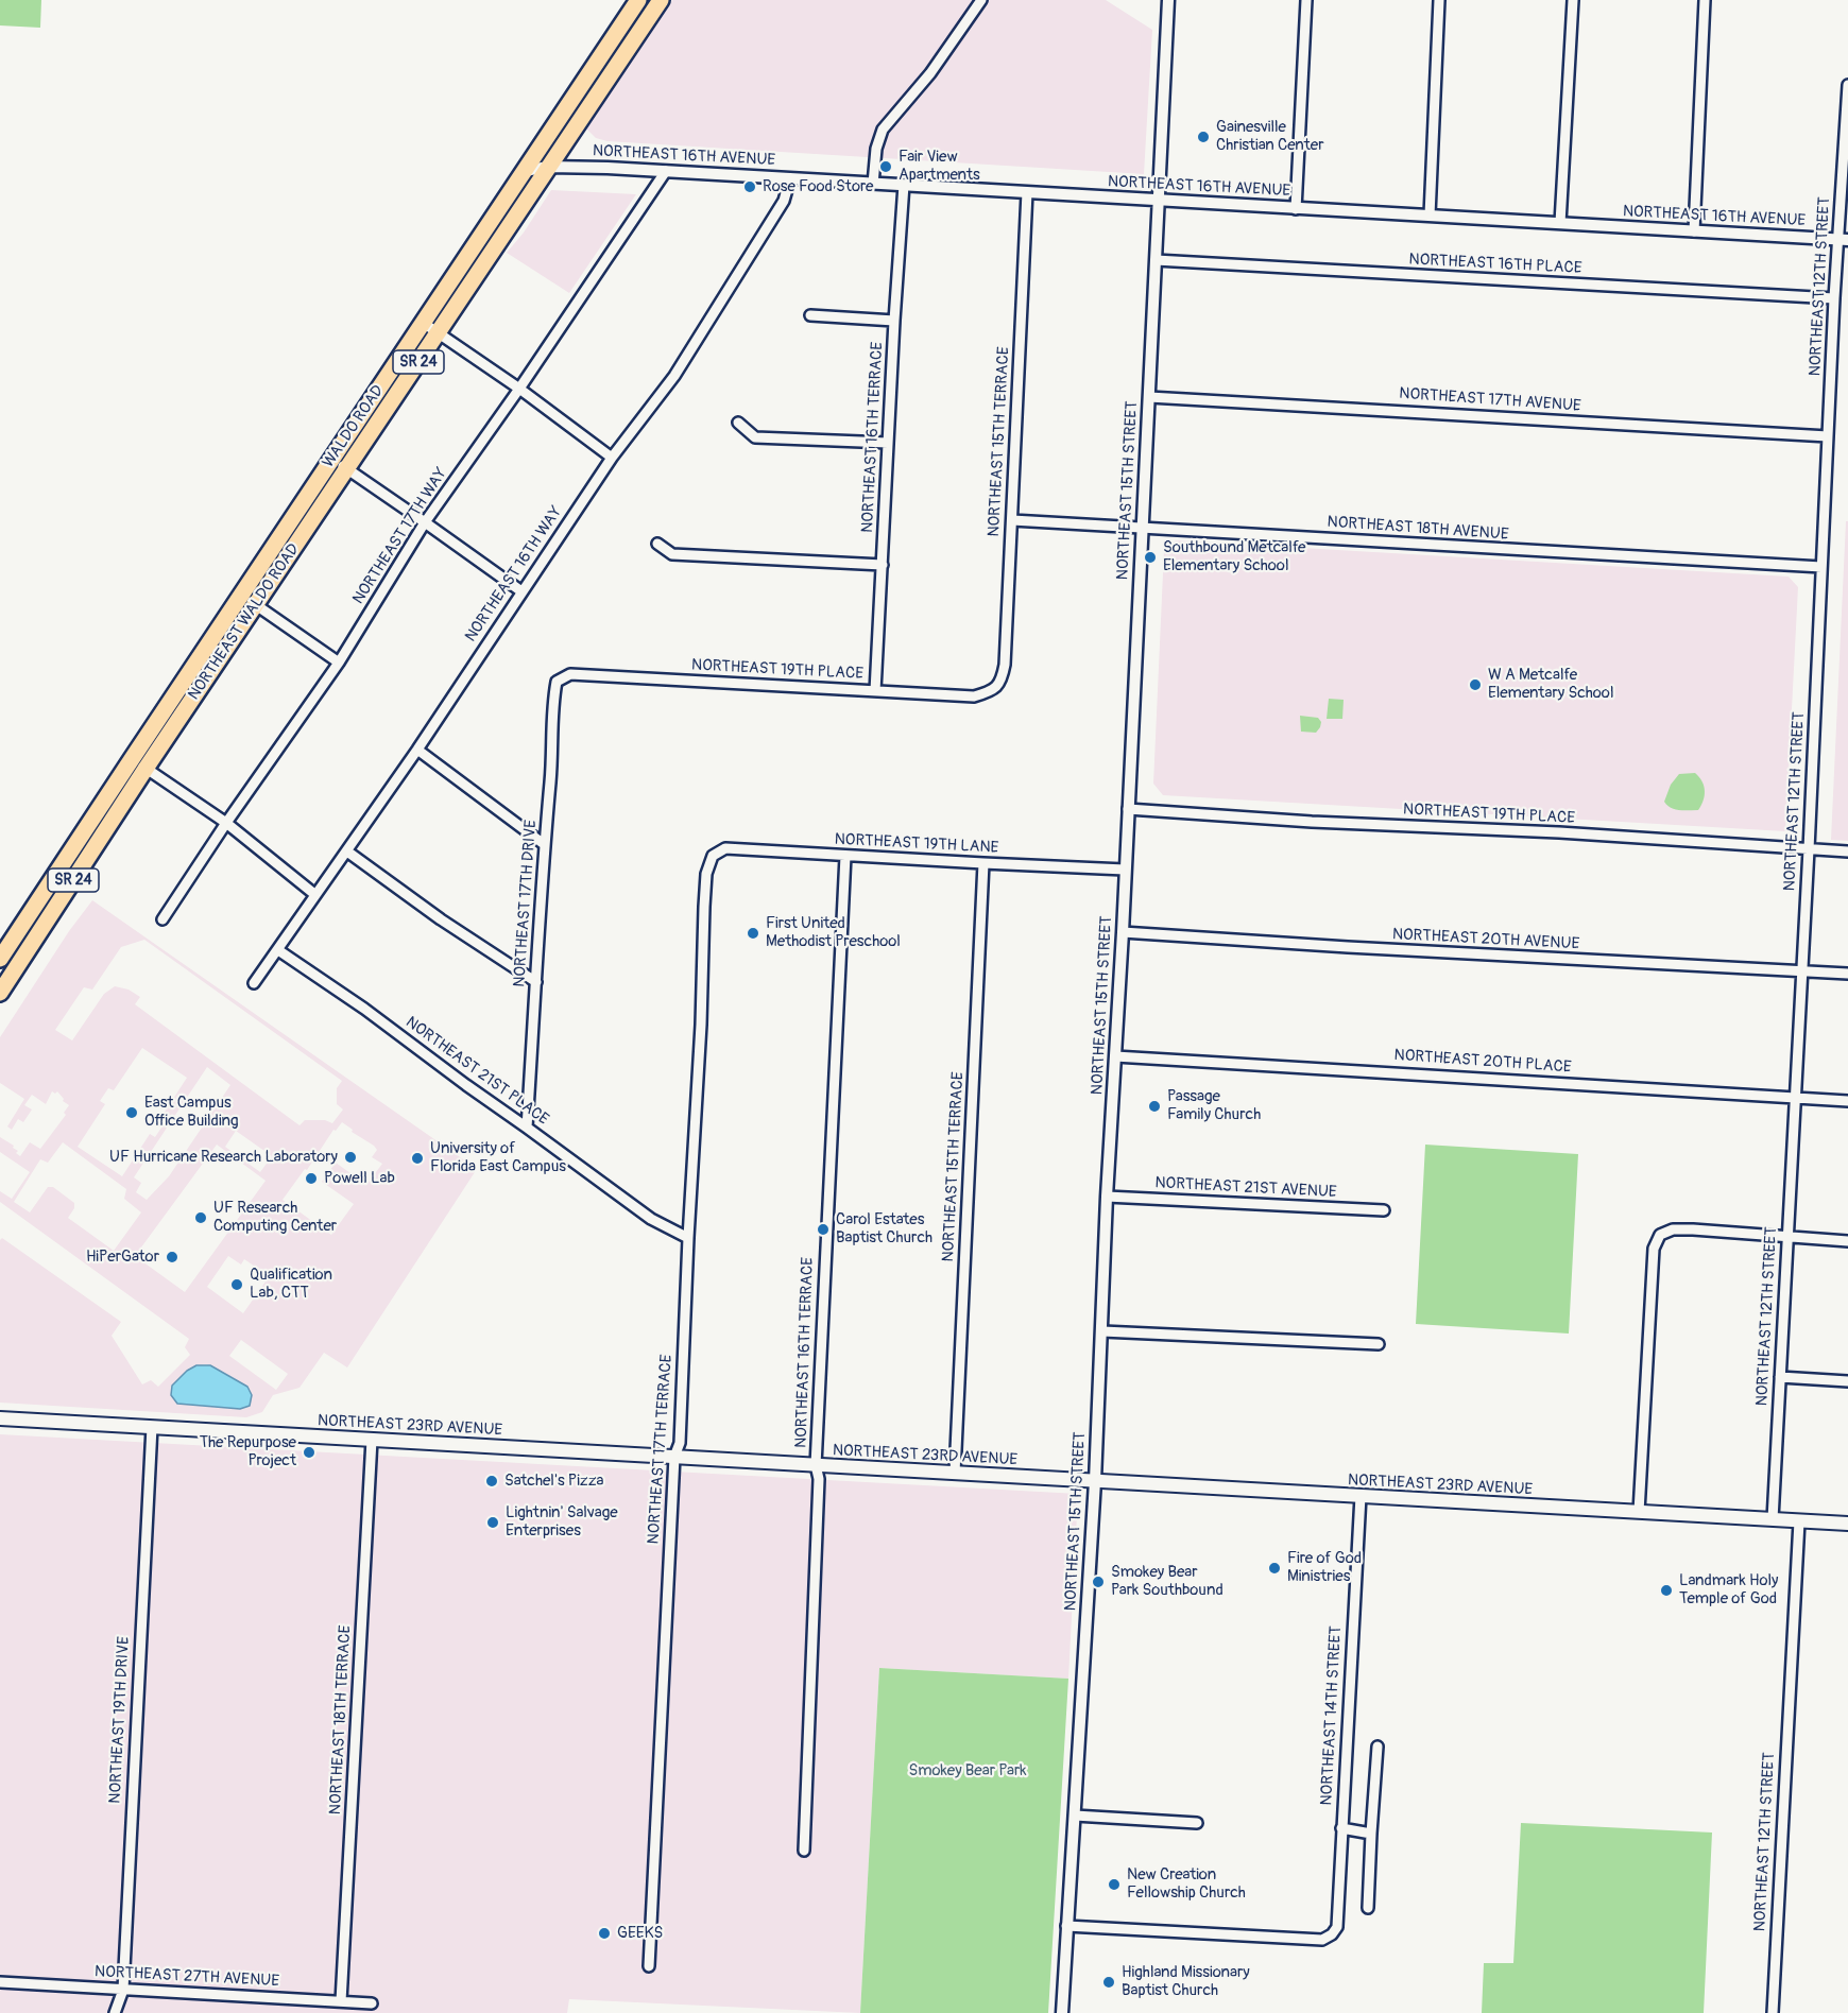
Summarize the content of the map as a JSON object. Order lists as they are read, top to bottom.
{
  "streets": {
    "highway": ["SR 24", "WALDO ROAD", "NORTHEAST WALDO ROAD"],
    "main road": ["NORTHEAST 23RD AVENUE"],
    "street": [
      "NORTHEAST 16TH AVENUE",
      "NORTHEAST 16TH PLACE",
      "NORTHEAST 12TH STREET",
      "NORTHEAST 17TH AVENUE",
      "NORTHEAST 16TH TERRACE",
      "NORTHEAST 15TH TERRACE",
      "NORTHEAST 15TH STREET",
      "NORTHEAST 18TH AVENUE",
      "NORTHEAST 17TH WAY",
      "NORTHEAST 16TH WAY",
      "NORTHEAST 19TH PLACE",
      "NORTHEAST 19TH LANE",
      "NORTHEAST 17TH DRIVE",
      "NORTHEAST 20TH AVENUE",
      "NORTHEAST 20TH PLACE",
      "NORTHEAST 21ST PLACE",
      "NORTHEAST 21ST AVENUE",
      "NORTHEAST 17TH TERRACE",
      "NORTHEAST 14TH STREET",
      "NORTHEAST 19TH DRIVE",
      "NORTHEAST 18TH TERRACE",
      "NORTHEAST 27TH AVENUE"
    ]
  },
  "crossings": [
    ["NORTHEAST 16TH AVENUE", "NORTHEAST 12TH STREET"],
    ["NORTHEAST 16TH AVENUE", "SR 24"],
    ["NORTHEAST 16TH AVENUE", "NORTHEAST 16TH TERRACE"],
    ["NORTHEAST 16TH AVENUE", "NORTHEAST 15TH TERRACE"],
    ["NORTHEAST 16TH AVENUE", "NORTHEAST 15TH STREET"],
    ["NORTHEAST 16TH AVENUE", "NORTHEAST 17TH WAY"],
    ["NORTHEAST 16TH AVENUE", "NORTHEAST 16TH WAY"],
    ["NORTHEAST 16TH AVENUE", "NORTHEAST WALDO ROAD"],
    ["NORTHEAST 16TH PLACE", "NORTHEAST 12TH STREET"],
    ["NORTHEAST 16TH PLACE", "NORTHEAST 15TH STREET"],
    ["NORTHEAST 12TH STREET", "NORTHEAST 17TH AVENUE"],
    ["NORTHEAST 12TH STREET", "NORTHEAST 18TH AVENUE"],
    ["NORTHEAST 12TH STREET", "NORTHEAST 19TH PLACE"],
    ["NORTHEAST 12TH STREET", "NORTHEAST 20TH AVENUE"],
    ["NORTHEAST 12TH STREET", "NORTHEAST 20TH PLACE"],
    ["NORTHEAST 12TH STREET", "NORTHEAST 23RD AVENUE"],
    ["SR 24", "WALDO ROAD"],
    ["SR 24", "NORTHEAST WALDO ROAD"],
    ["NORTHEAST 17TH AVENUE", "NORTHEAST 15TH STREET"],
    ["NORTHEAST 16TH TERRACE", "NORTHEAST 19TH PLACE"],
    ["NORTHEAST 16TH TERRACE", "NORTHEAST 19TH LANE"],
    ["NORTHEAST 16TH TERRACE", "NORTHEAST 23RD AVENUE"],
    ["NORTHEAST 15TH TERRACE", "NORTHEAST 18TH AVENUE"],
    ["NORTHEAST 15TH TERRACE", "NORTHEAST 19TH PLACE"],
    ["NORTHEAST 15TH TERRACE", "NORTHEAST 19TH LANE"],
    ["NORTHEAST 15TH TERRACE", "NORTHEAST 23RD AVENUE"],
    ["NORTHEAST 15TH STREET", "NORTHEAST 18TH AVENUE"],
    ["NORTHEAST 15TH STREET", "NORTHEAST 19TH PLACE"],
    ["NORTHEAST 15TH STREET", "NORTHEAST 19TH LANE"],
    ["NORTHEAST 15TH STREET", "NORTHEAST 20TH AVENUE"],
    ["NORTHEAST 15TH STREET", "NORTHEAST 20TH PLACE"],
    ["NORTHEAST 15TH STREET", "NORTHEAST 21ST AVENUE"],
    ["NORTHEAST 15TH STREET", "NORTHEAST 23RD AVENUE"],
    ["NORTHEAST 15TH STREET", "NORTHEAST 14TH STREET"],
    ["NORTHEAST 16TH WAY", "NORTHEAST 21ST PLACE"],
    ["NORTHEAST 19TH PLACE", "NORTHEAST 17TH DRIVE"],
    ["NORTHEAST 19TH LANE", "NORTHEAST 17TH TERRACE"],
    ["NORTHEAST 17TH DRIVE", "NORTHEAST 21ST PLACE"],
    ["NORTHEAST 21ST PLACE", "NORTHEAST 17TH TERRACE"],
    ["NORTHEAST 23RD AVENUE", "NORTHEAST 17TH TERRACE"],
    ["NORTHEAST 23RD AVENUE", "NORTHEAST 14TH STREET"],
    ["NORTHEAST 23RD AVENUE", "NORTHEAST 19TH DRIVE"],
    ["NORTHEAST 23RD AVENUE", "NORTHEAST 18TH TERRACE"],
    ["NORTHEAST 19TH DRIVE", "NORTHEAST 27TH AVENUE"],
    ["NORTHEAST 18TH TERRACE", "NORTHEAST 27TH AVENUE"]
  ],
  "parks": ["Smokey Bear Park"],
  "places": [
    "Gainesville Christian Center",
    "Fair View Apartments",
    "Rose Food Store",
    "Southbound Metcalfe Elementary School",
    "W A Metcalfe Elementary School",
    "First United Methodist Preschool",
    "Passage Family Church",
    "East Campus Office Building",
    "UF Hurricane Research Laboratory",
    "University of Florida East Campus",
    "Powell Lab",
    "UF Research Computing Center",
    "Carol Estates Baptist Church",
    "HiPerGator",
    "Qualification Lab, CTT",
    "The Repurpose Project",
    "Satchel's Pizza",
    "Lightnin' Salvage Enterprises",
    "Fire of God Ministries",
    "Smokey Bear Park Southbound",
    "Landmark Holy Temple of God",
    "New Creation Fellowship Church",
    "GEEKS",
    "Highland Missionary Baptist Church"
  ]
}
